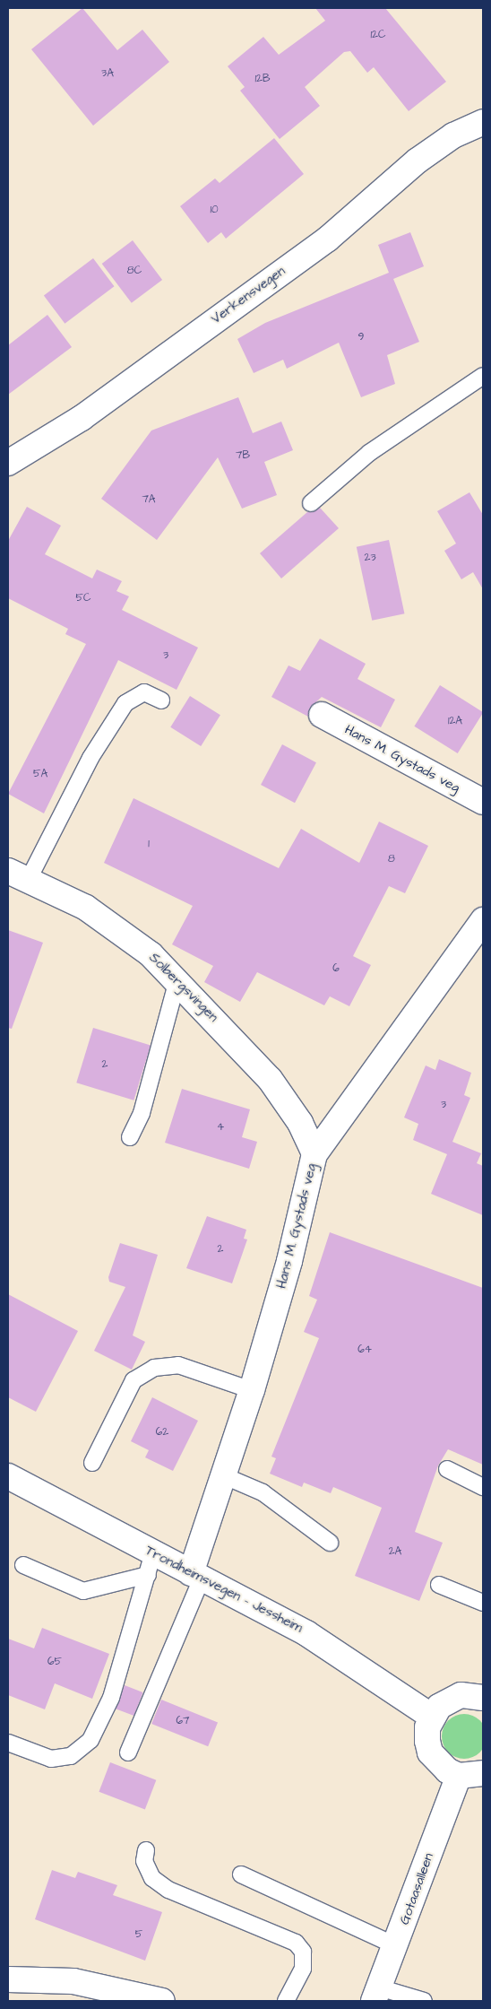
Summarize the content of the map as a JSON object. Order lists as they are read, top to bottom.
{
  "streets": {
    "street": [
      "Verkensvegen",
      "Hans M. Gystads veg",
      "Solbergsvingen",
      "Trondheimsvegen - Jessheim",
      "Gotaasalleen"
    ]
  },
  "crossings": [
    ["Hans M. Gystads veg", "Solbergsvingen"],
    ["Hans M. Gystads veg", "Trondheimsvegen - Jessheim"]
  ],
  "house_numbers": [
    "12C",
    "3A",
    "12B",
    "10",
    "8C",
    "9",
    "7B",
    "7A",
    "23",
    "5C",
    "3",
    "12A",
    "5A",
    "1",
    "8",
    "6",
    "2",
    "3",
    "4",
    "2",
    "64",
    "62",
    "2A",
    "65",
    "67",
    "5"
  ]
}
